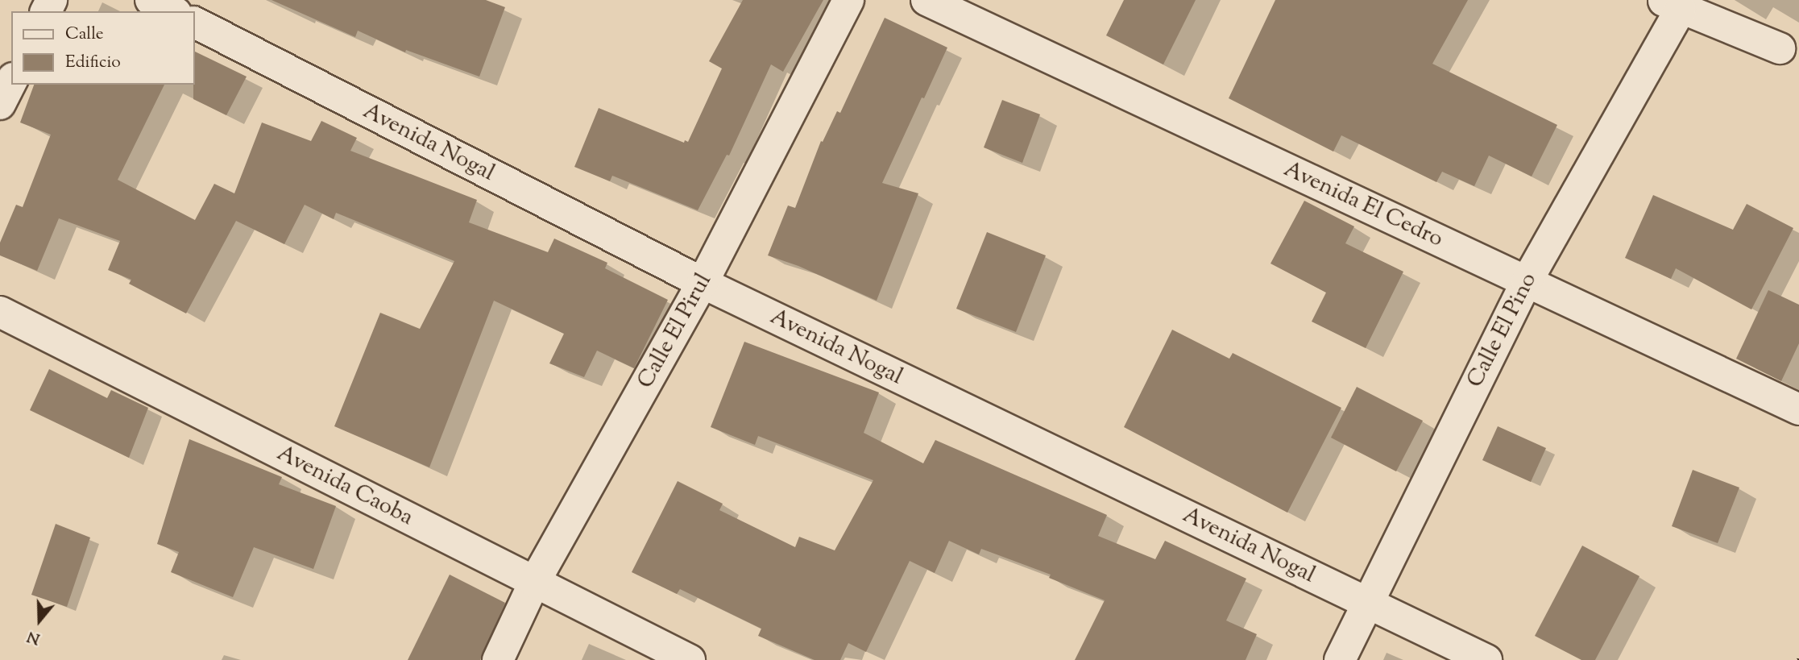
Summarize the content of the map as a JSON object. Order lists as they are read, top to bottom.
{
  "streets": {
    "street": [
      "Avenida Nogal",
      "Avenida El Cedro",
      "Calle El Pino",
      "Calle El Pirul",
      "Avenida Caoba"
    ]
  },
  "crossings": [
    ["Avenida Nogal", "Calle El Pino"],
    ["Avenida Nogal", "Calle El Pirul"],
    ["Avenida El Cedro", "Calle El Pino"],
    ["Calle El Pirul", "Avenida Caoba"]
  ],
  "legend": ["Calle", "Edificio"],
  "north": "bottom"
}
